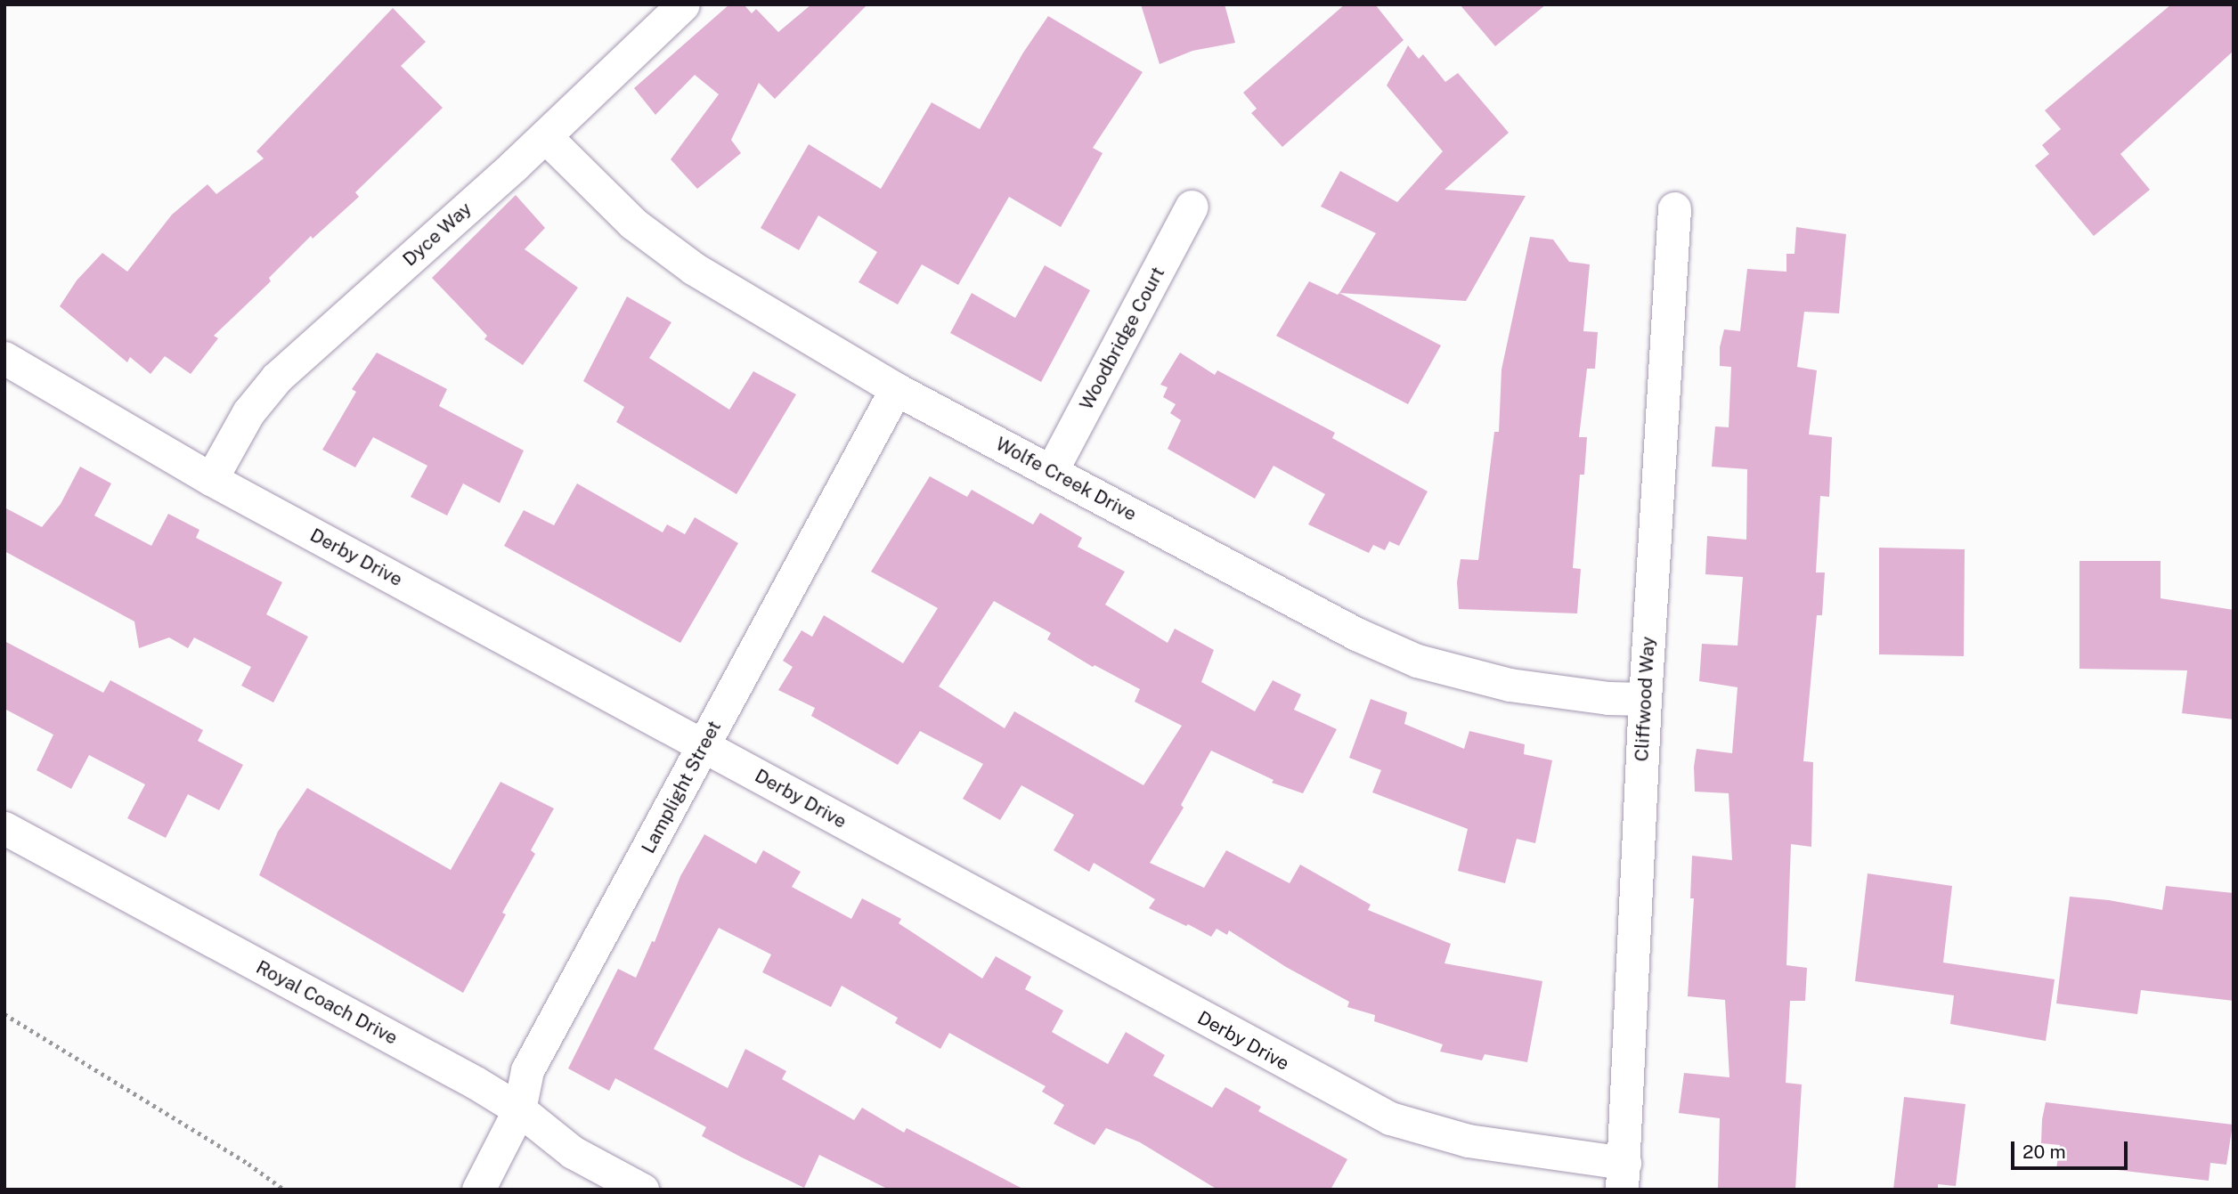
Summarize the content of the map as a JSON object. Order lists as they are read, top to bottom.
{
  "streets": {
    "street": [
      "Dyce Way",
      "Woodbridge Court",
      "Wolfe Creek Drive",
      "Derby Drive",
      "Cliffwood Way",
      "Lamplight Street",
      "Royal Coach Drive"
    ]
  },
  "crossings": [
    ["Dyce Way", "Wolfe Creek Drive"],
    ["Dyce Way", "Derby Drive"],
    ["Woodbridge Court", "Wolfe Creek Drive"],
    ["Wolfe Creek Drive", "Cliffwood Way"],
    ["Wolfe Creek Drive", "Lamplight Street"],
    ["Derby Drive", "Cliffwood Way"],
    ["Derby Drive", "Lamplight Street"],
    ["Lamplight Street", "Royal Coach Drive"]
  ],
  "scale_bar": "20 m"
}
